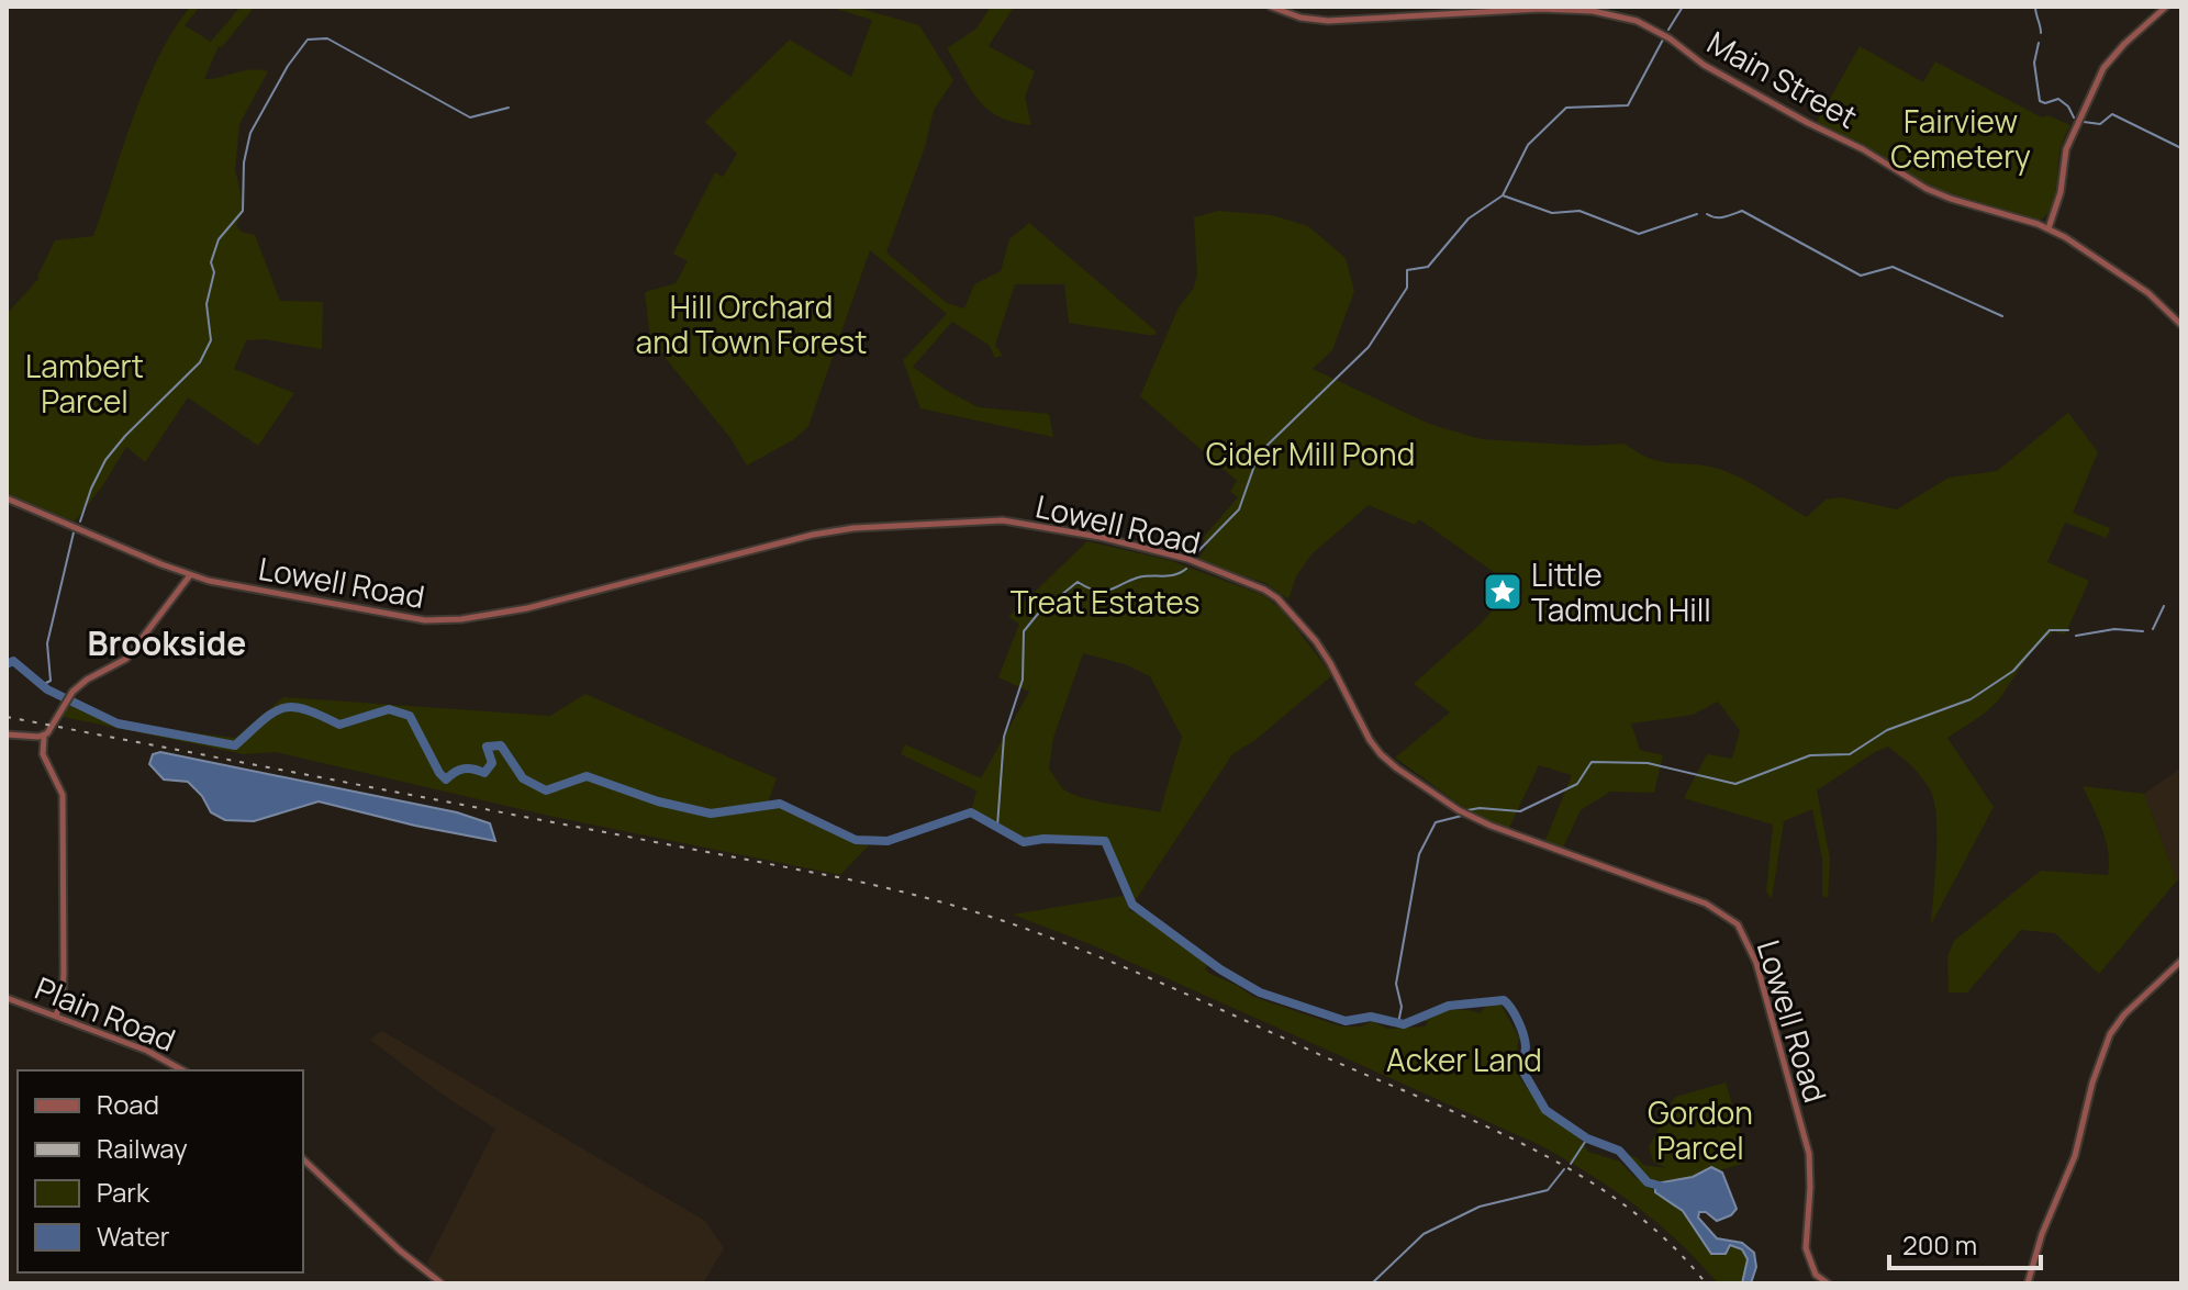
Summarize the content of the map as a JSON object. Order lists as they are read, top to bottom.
{
  "streets": {
    "street": ["Main Street", "Lowell Road", "Plain Road"]
  },
  "districts": ["Brookside"],
  "parks": [
    "Fairview Cemetery",
    "Hill Orchard and Town Forest",
    "Lambert Parcel",
    "Cider Mill Pond",
    "Treat Estates",
    "Acker Land",
    "Gordon Parcel"
  ],
  "places": {
    "place": ["Little Tadmuch Hill"]
  },
  "legend": [
    "Road",
    "Railway",
    "Park",
    "Water"
  ],
  "scale_bar": "200 m"
}
